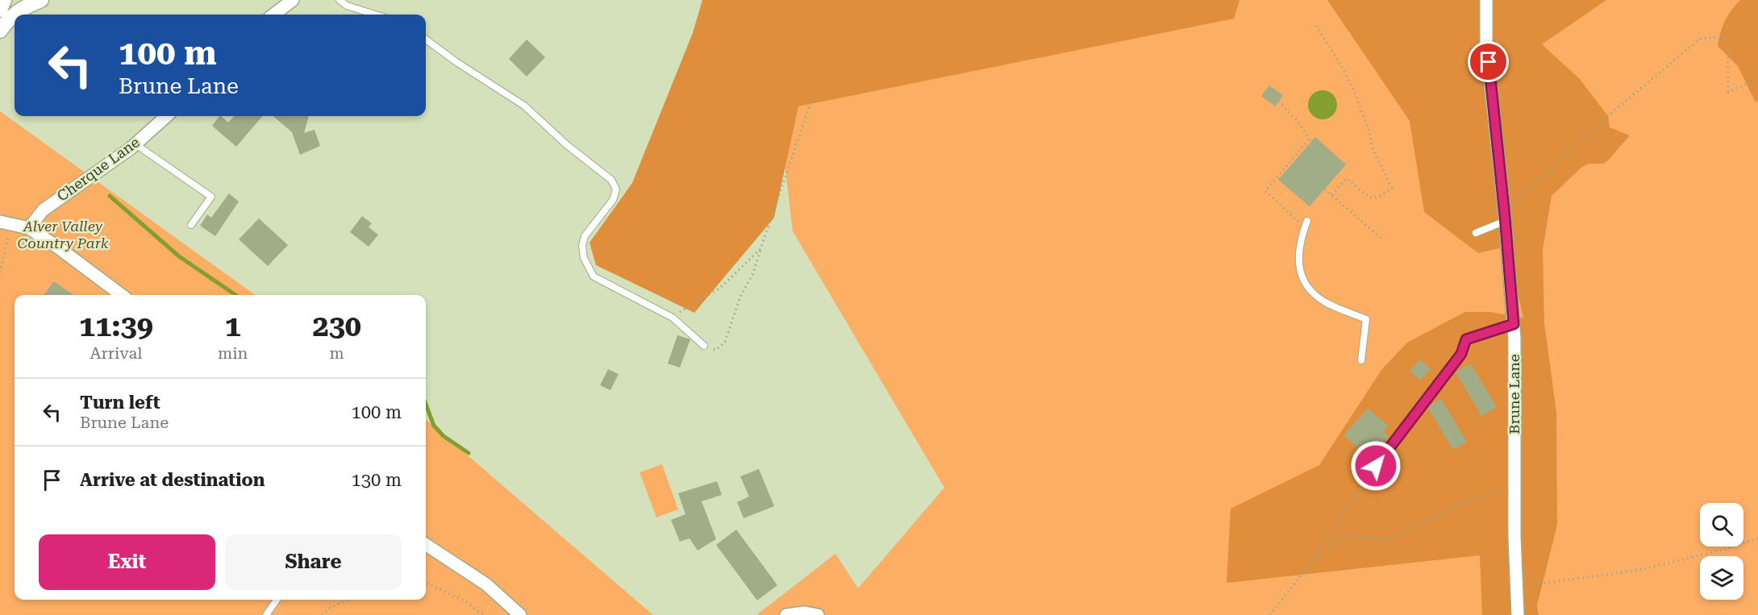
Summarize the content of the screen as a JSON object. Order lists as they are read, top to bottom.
{
  "streets": {
    "street": ["Cherque Lane", "Brune Lane"]
  },
  "parks": ["Alver Valley Country Park"],
  "page": {
    "turn": ["100 m", "Brune Lane"],
    "eta": [
      "11:39",
      "Arrival",
      "1",
      "min",
      "230",
      "m"
    ],
    "list": [
      {
        "name": "Turn left",
        "note": "Brune Lane",
        "value": "100 m"
      },
      {
        "name": "Arrive at destination",
        "value": "130 m"
      }
    ],
    "buttons": ["Exit", "Share"]
  }
}
